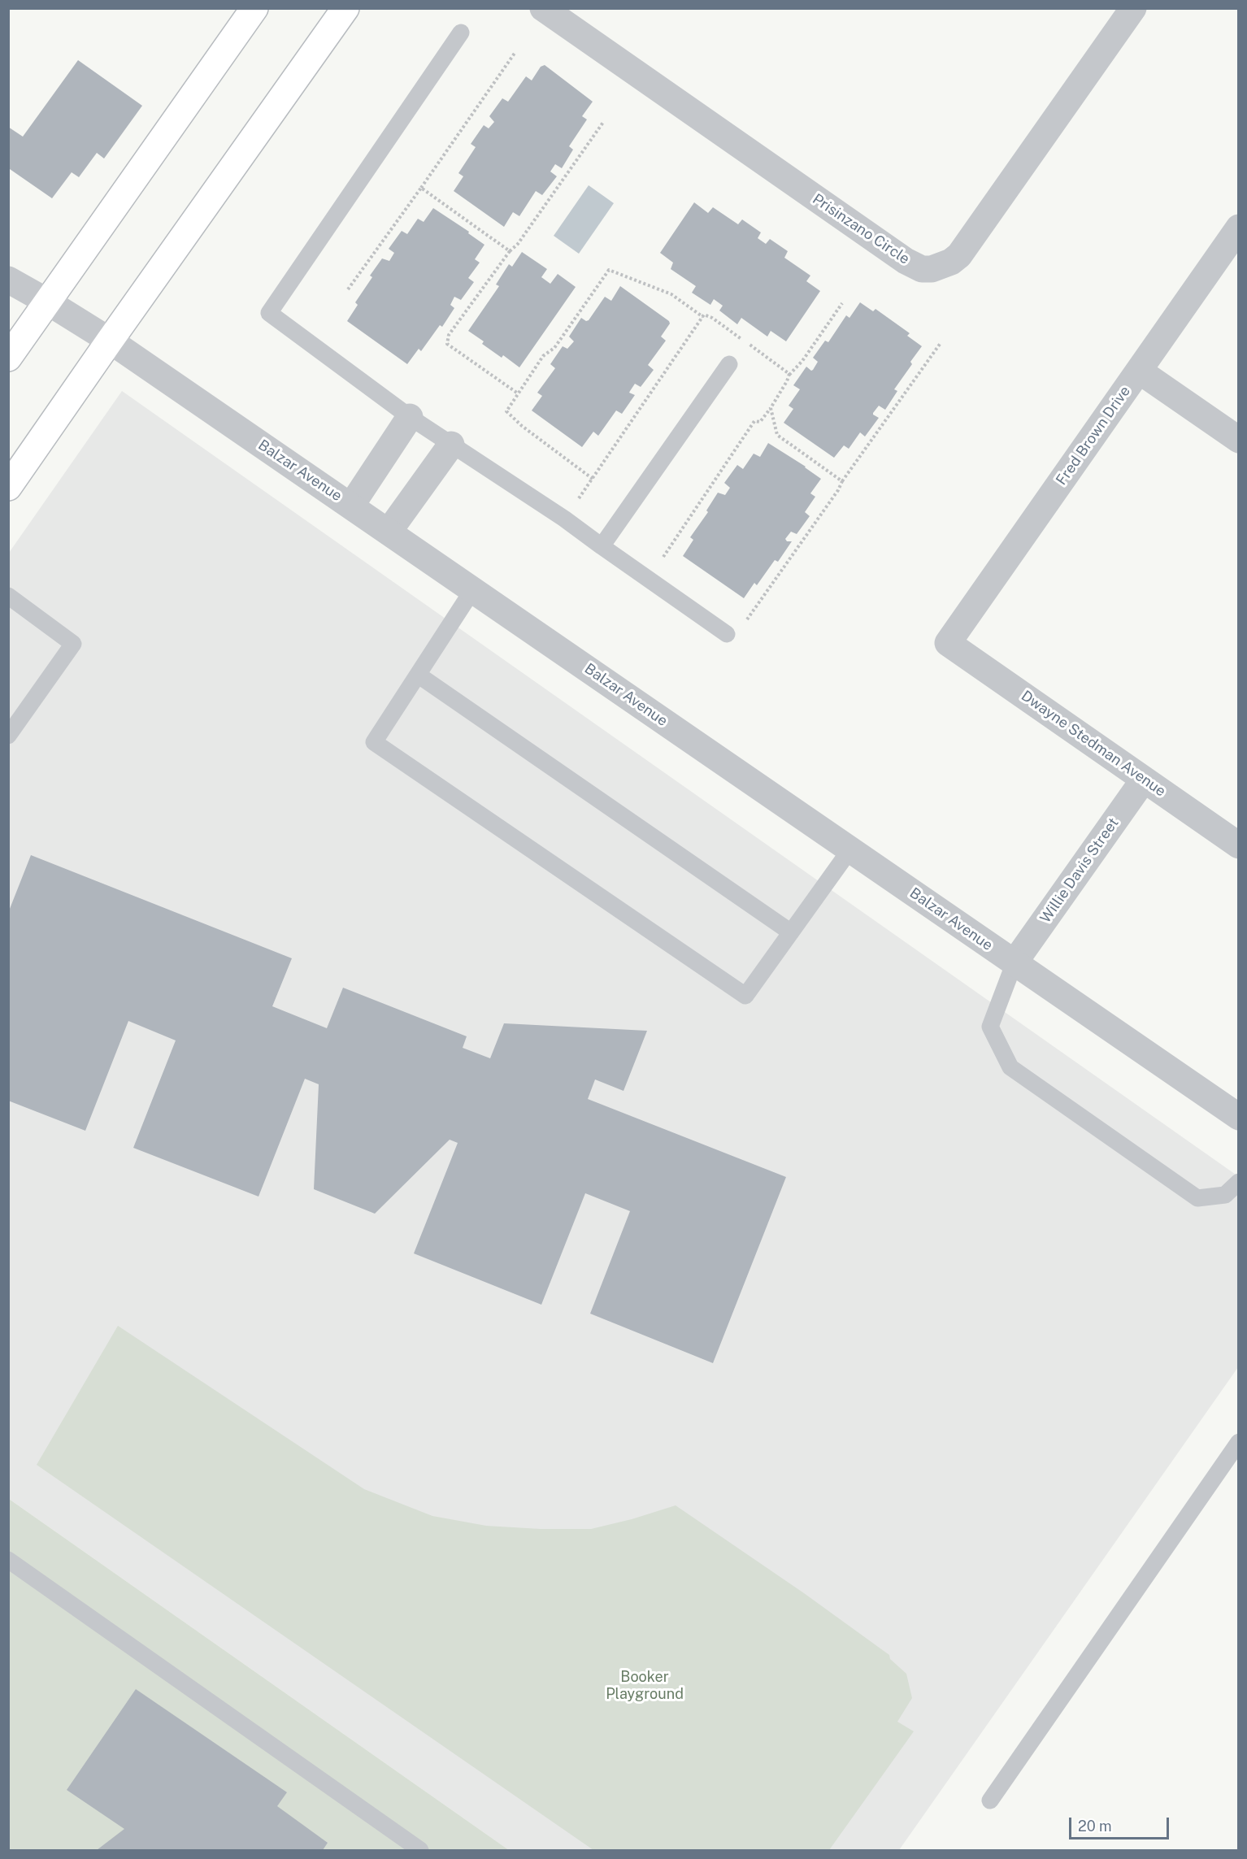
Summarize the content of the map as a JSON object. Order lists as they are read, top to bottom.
{
  "streets": {
    "street": [
      "Prisinzano Circle",
      "Fred Brown Drive",
      "Balzar Avenue",
      "Dwayne Stedman Avenue",
      "Willie Davis Street"
    ]
  },
  "crossings": [
    ["Fred Brown Drive", "Dwayne Stedman Avenue"],
    ["Balzar Avenue", "Willie Davis Street"],
    ["Dwayne Stedman Avenue", "Willie Davis Street"]
  ],
  "parks": ["Booker Playground"],
  "scale_bar": "20 m"
}
